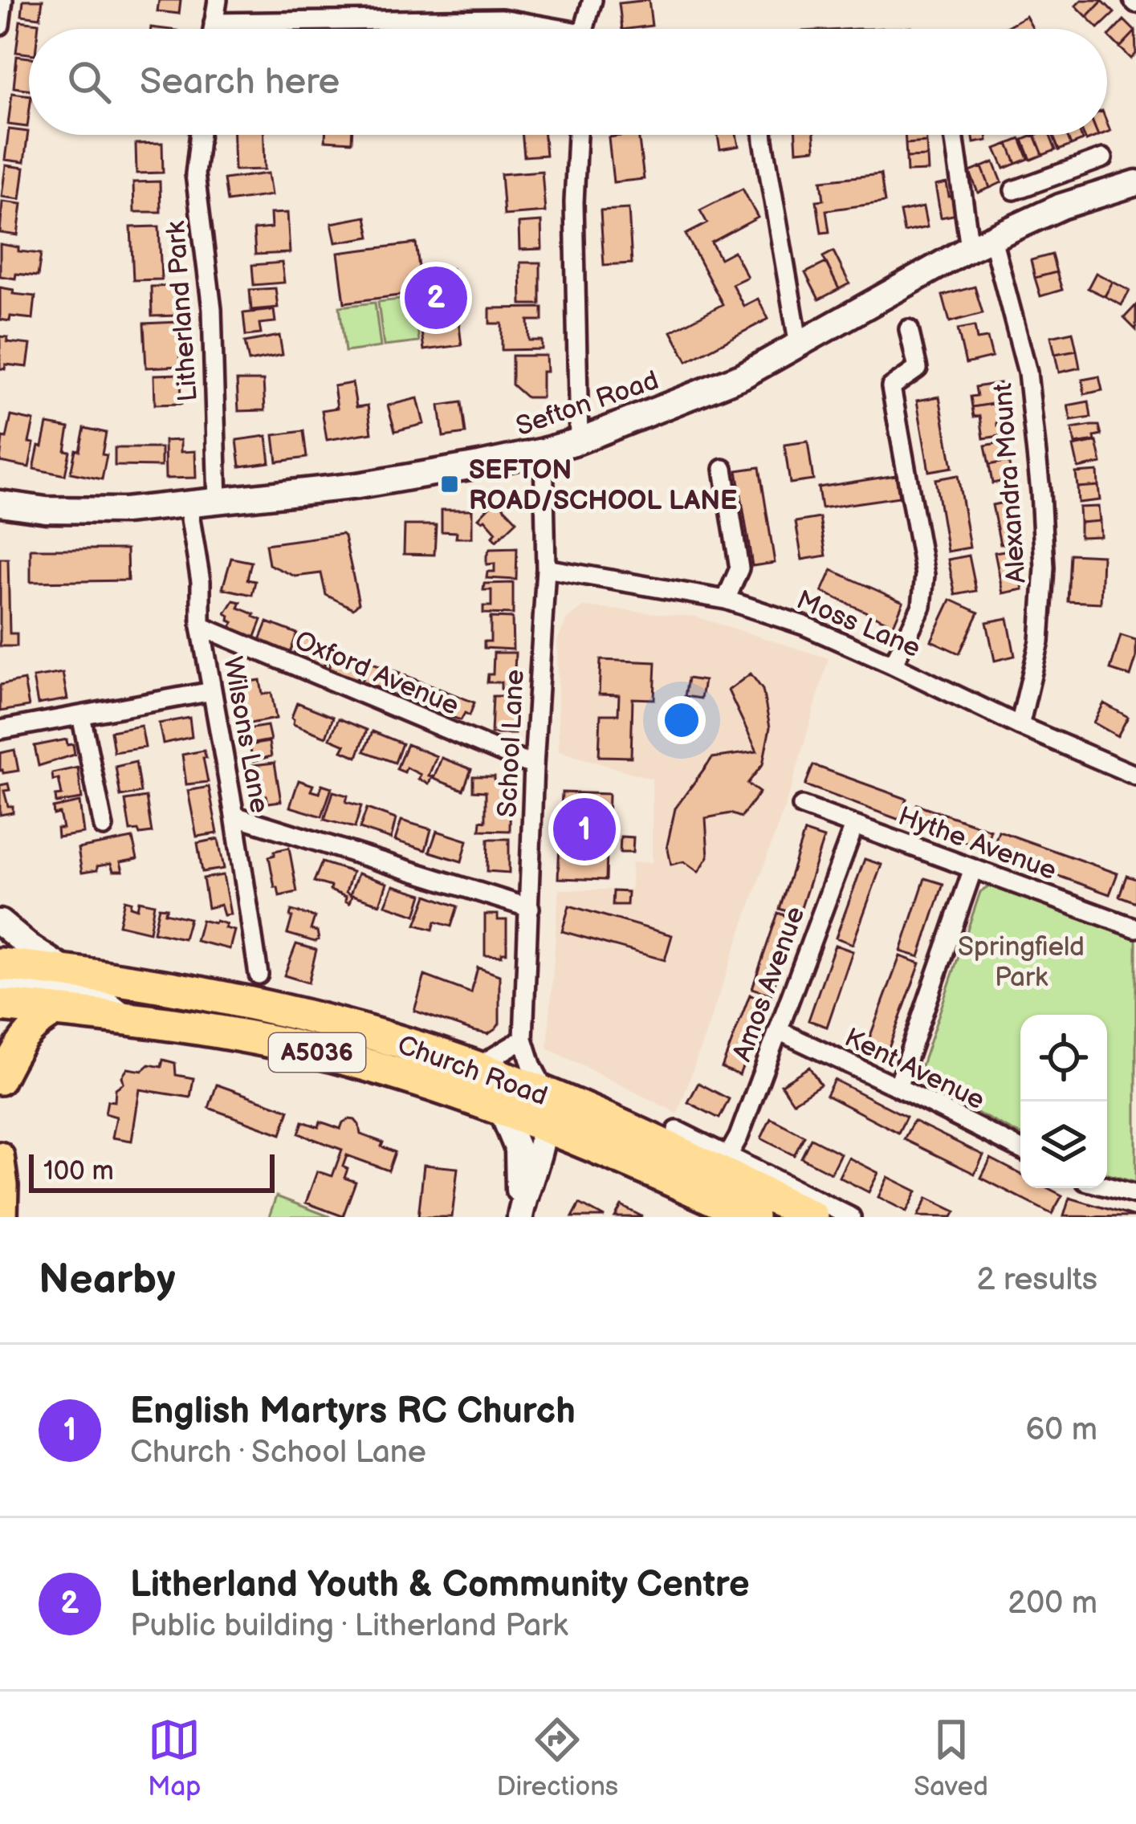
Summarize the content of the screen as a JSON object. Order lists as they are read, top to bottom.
{
  "streets": {
    "highway": ["A5036", "Church Road"],
    "main road": ["Sefton Road"],
    "street": [
      "Litherland Park",
      "Alexandra Mount",
      "Moss Lane",
      "Oxford Avenue",
      "Wilsons Lane",
      "School Lane",
      "Hythe Avenue",
      "Amos Avenue",
      "Kent Avenue"
    ]
  },
  "crossings": [
    ["Litherland Park", "Sefton Road"],
    ["Sefton Road", "Alexandra Mount"],
    ["Sefton Road", "Wilsons Lane"],
    ["Sefton Road", "School Lane"],
    ["Alexandra Mount", "Moss Lane"],
    ["Moss Lane", "School Lane"],
    ["Oxford Avenue", "Wilsons Lane"],
    ["Oxford Avenue", "School Lane"],
    ["School Lane", "Church Road"],
    ["Hythe Avenue", "Amos Avenue"],
    ["Amos Avenue", "Kent Avenue"]
  ],
  "parks": ["Springfield Park"],
  "places": {
    "transit": ["SEFTON ROAD/SCHOOL LANE"]
  },
  "scale_bar": "100 m",
  "page": {
    "search": "Search here",
    "pins": ["2", "1"],
    "scale": "100 m",
    "heading": ["Nearby", "2 results"],
    "list": [
      {
        "mark": "1",
        "name": "English Martyrs RC Church",
        "note": "Church · School Lane",
        "value": "60 m"
      },
      {
        "mark": "2",
        "name": "Litherland Youth & Community Centre",
        "note": "Public building · Litherland Park",
        "value": "200 m"
      }
    ],
    "nav": ["Map", "Directions", "Saved"]
  }
}
